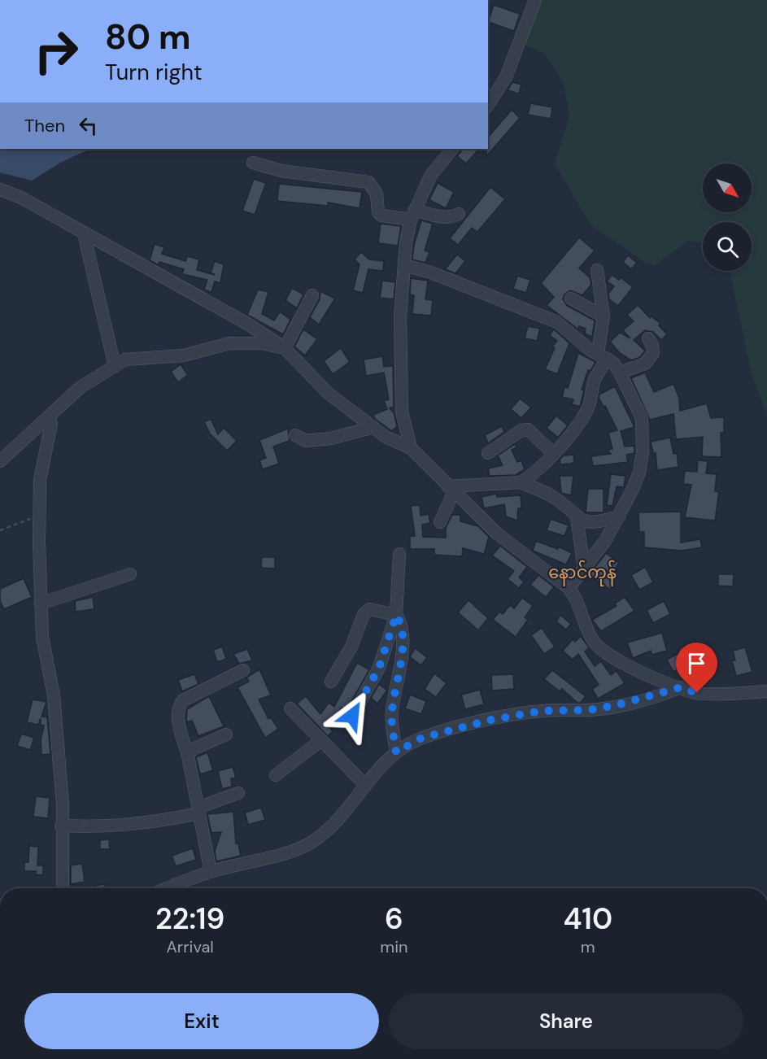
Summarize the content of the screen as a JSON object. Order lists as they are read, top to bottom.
{
  "districts": ["နောင်ကုန်"],
  "north": "bottom right",
  "page": {
    "turn": ["80 m", "Turn right"],
    "then": "Then",
    "eta": [
      "22:19",
      "Arrival",
      "6",
      "min",
      "410",
      "m"
    ],
    "buttons": ["Exit", "Share"]
  }
}
